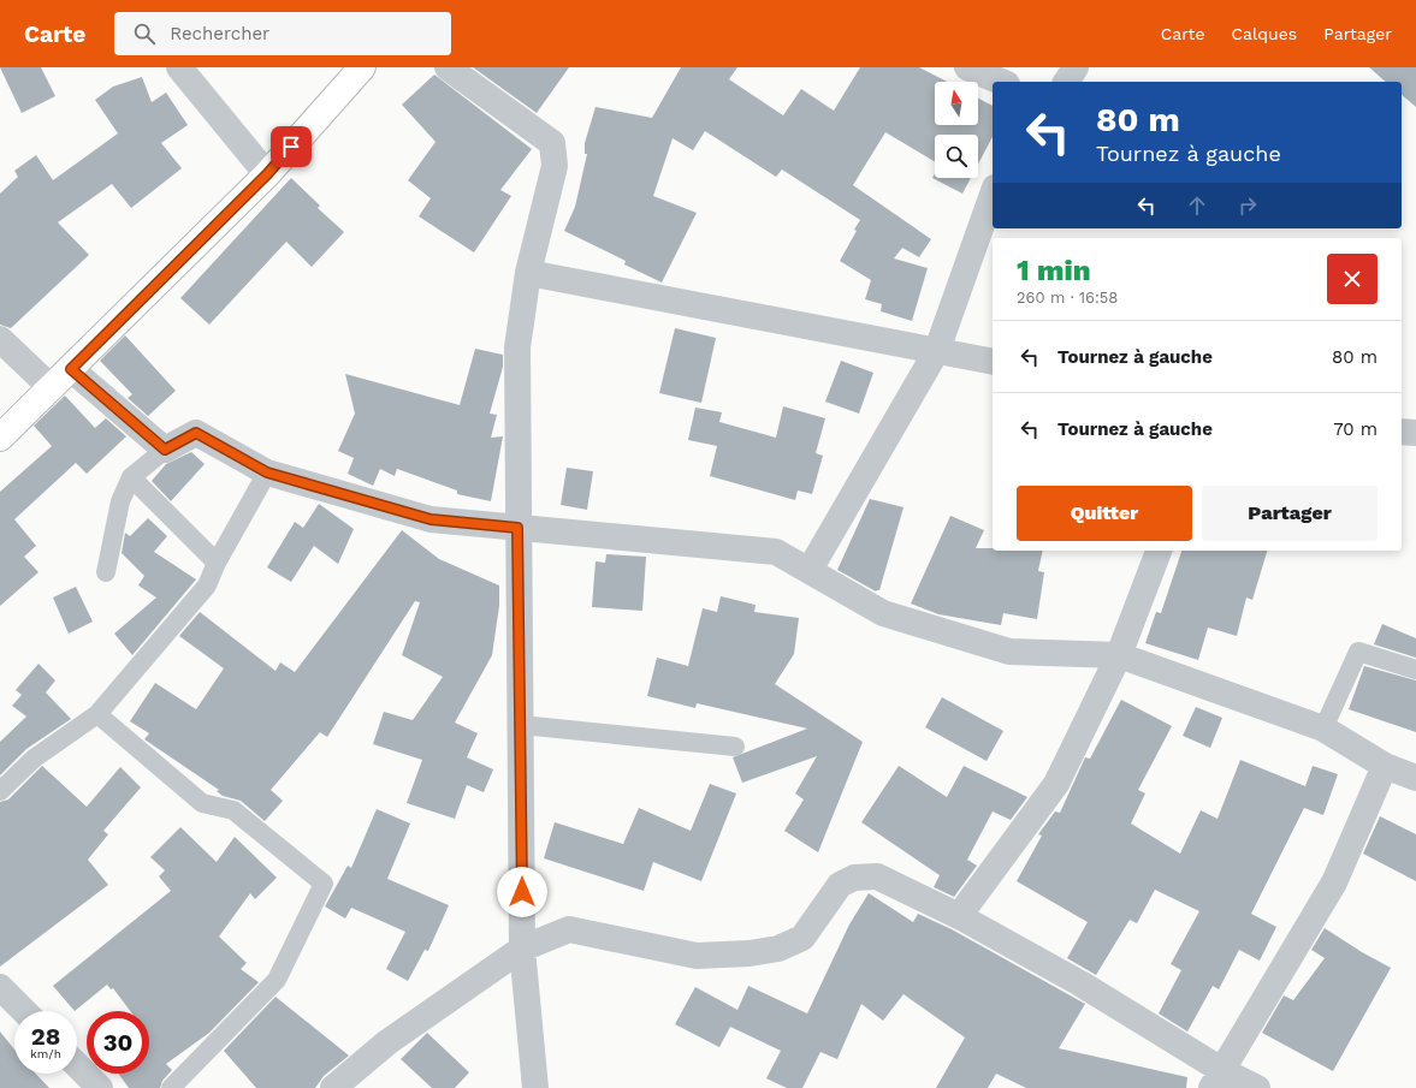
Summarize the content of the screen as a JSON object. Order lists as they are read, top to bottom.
{
  "north": "top",
  "page": {
    "header": "Carte",
    "search": "Rechercher",
    "nav": ["Carte", "Calques", "Partager"],
    "turn": ["80 m", "Tournez à gauche"],
    "heading": ["1 min", "260 m · 16:58"],
    "list": [
      {
        "name": "Tournez à gauche",
        "value": "80 m"
      },
      {
        "name": "Tournez à gauche",
        "value": "70 m"
      }
    ],
    "buttons": ["Quitter", "Partager"],
    "speed": "28 km/h",
    "limit": "30"
  }
}
